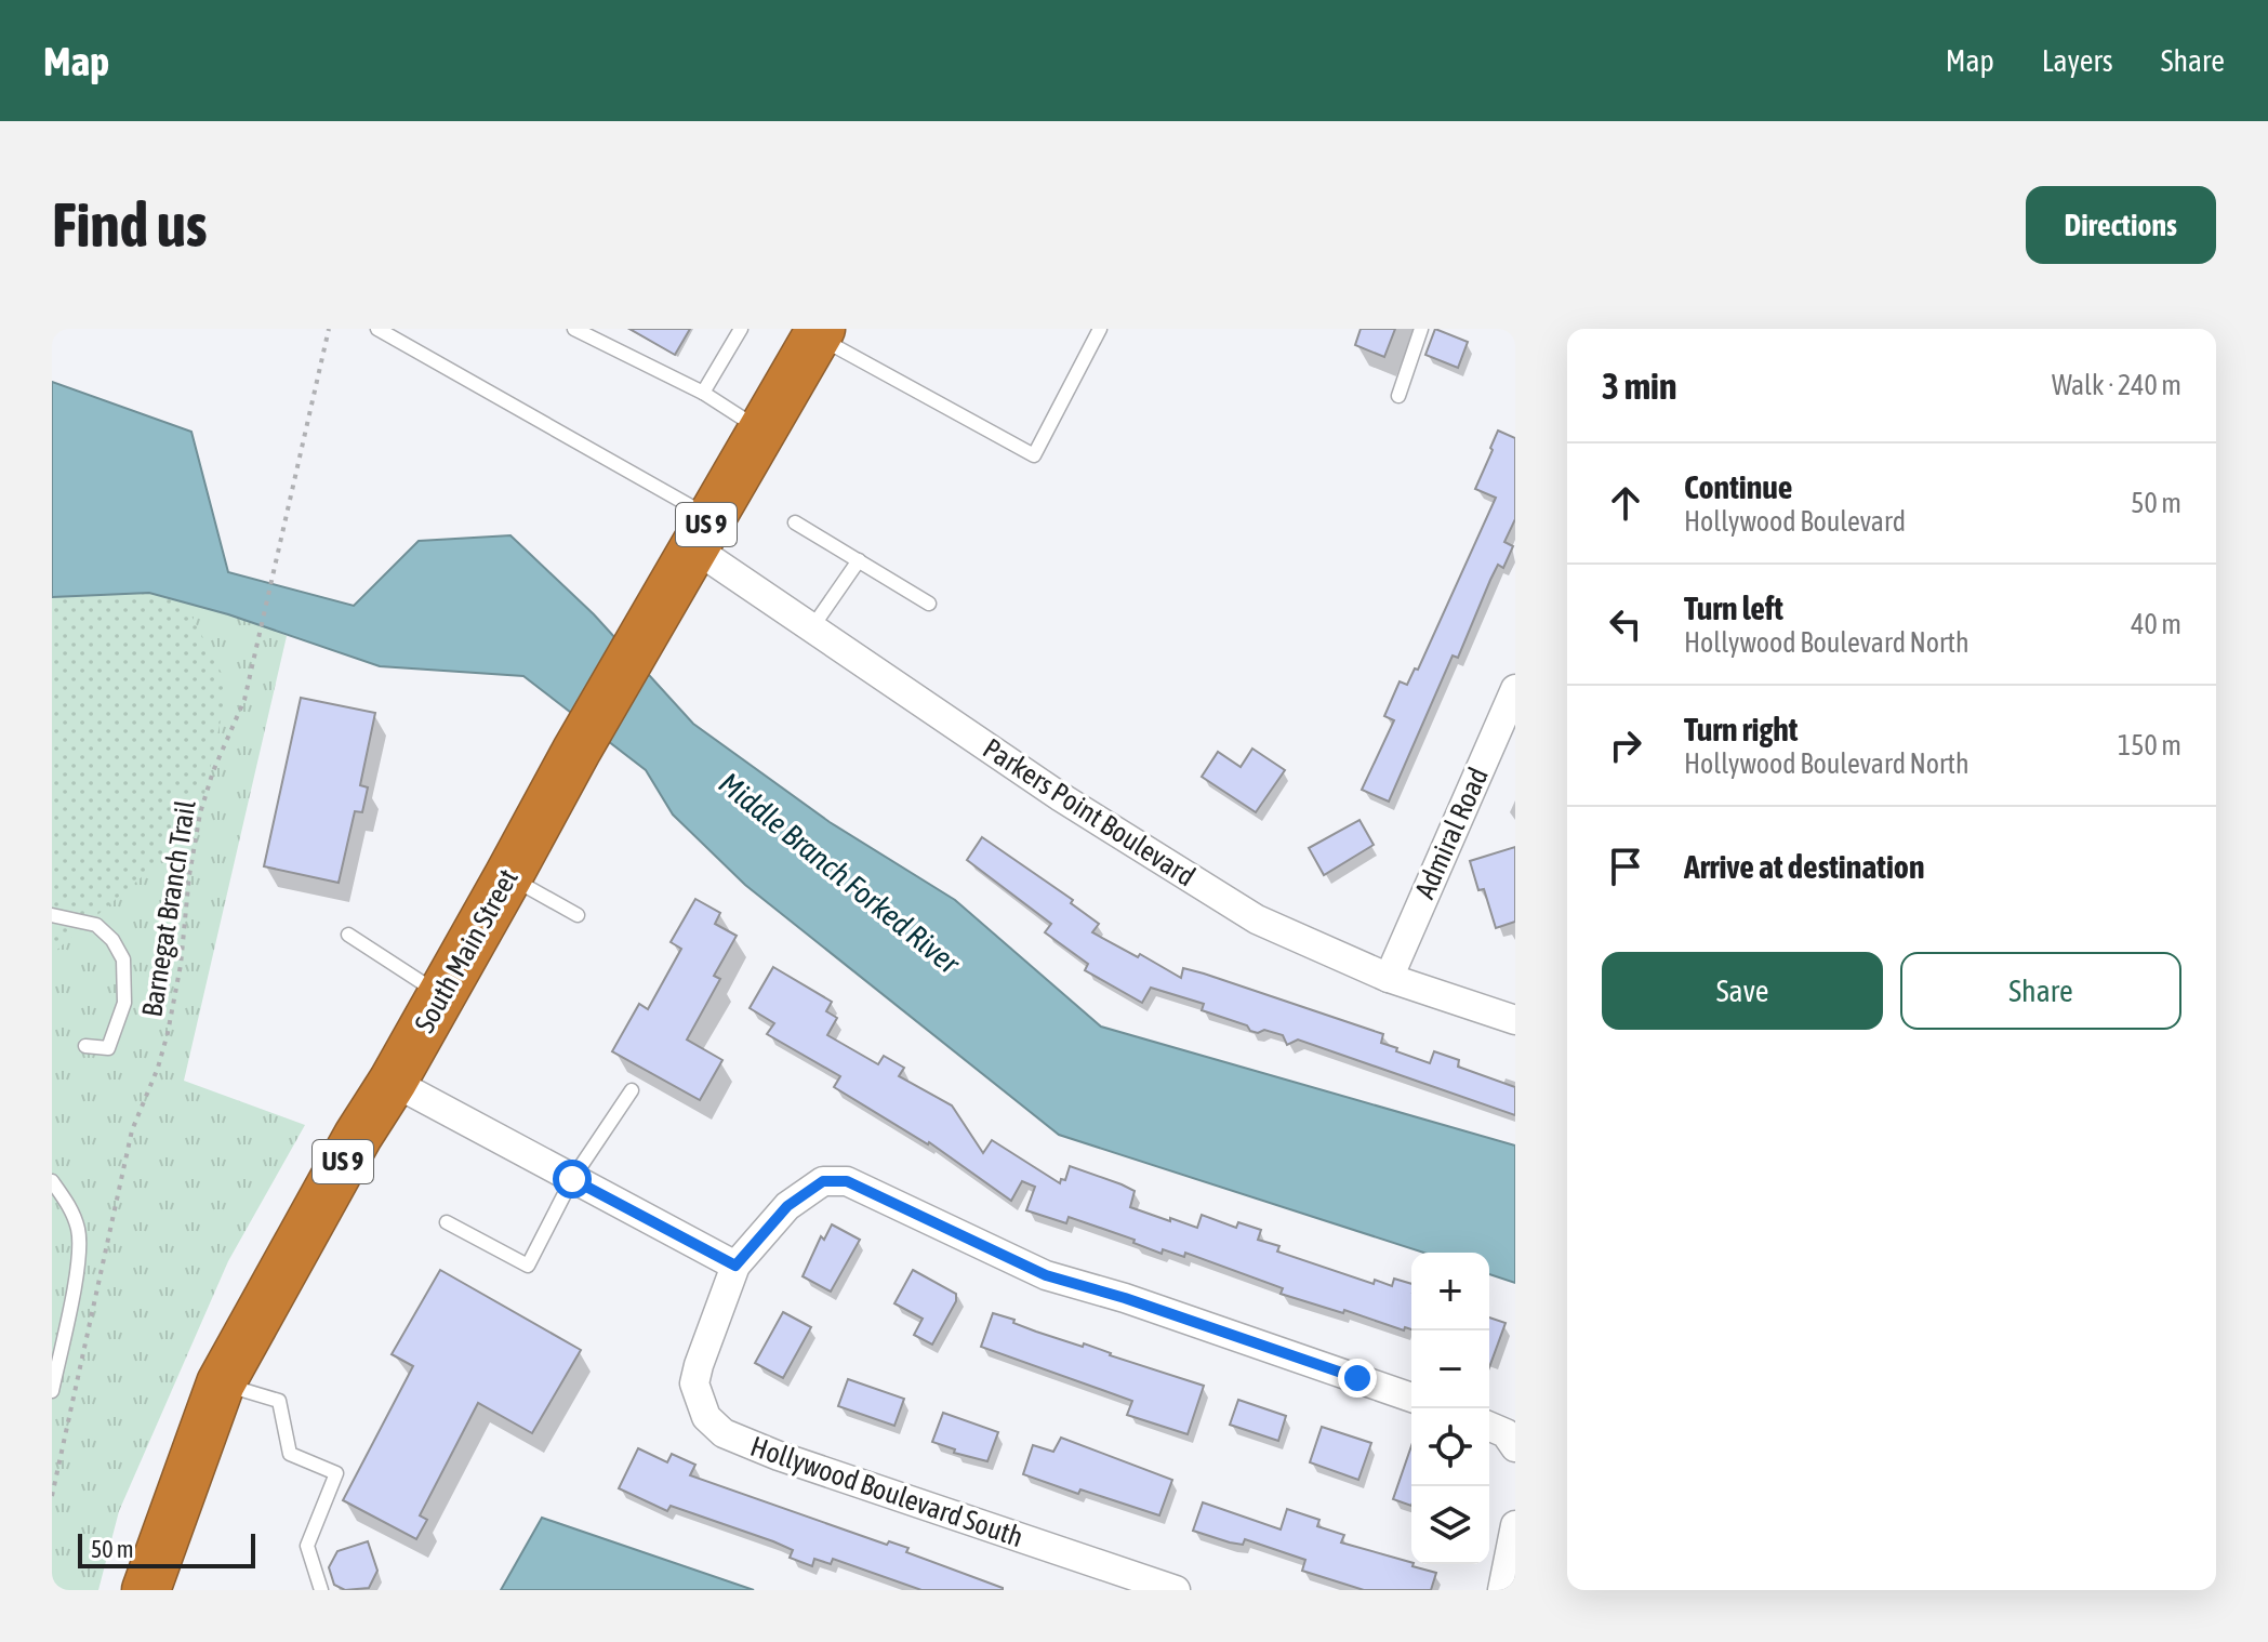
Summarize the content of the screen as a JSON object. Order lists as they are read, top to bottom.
{
  "streets": {
    "highway": ["US 9", "South Main Street"],
    "street": ["Parkers Point Boulevard", "Admiral Road", "Hollywood Boulevard South"],
    "path": ["Barnegat Branch Trail"]
  },
  "crossings": [
    ["Parkers Point Boulevard", "Admiral Road"],
    ["Parkers Point Boulevard", "South Main Street"]
  ],
  "water": ["Middle Branch Forked River"],
  "scale_bar": "50 m",
  "page": {
    "header": "Map",
    "nav": ["Map", "Layers", "Share"],
    "buttons": [
      "Directions",
      ["Save", "Share"]
    ],
    "title": "Find us",
    "heading": ["3 min", "Walk · 240 m"],
    "list": [
      ["Continue", "Hollywood Boulevard", "50 m"],
      ["Turn left", "Hollywood Boulevard North", "40 m"],
      ["Turn right", "Hollywood Boulevard North", "150 m"],
      "Arrive at destination"
    ],
    "map_buttons": ["+", "−"],
    "scale": "50 m"
  }
}
